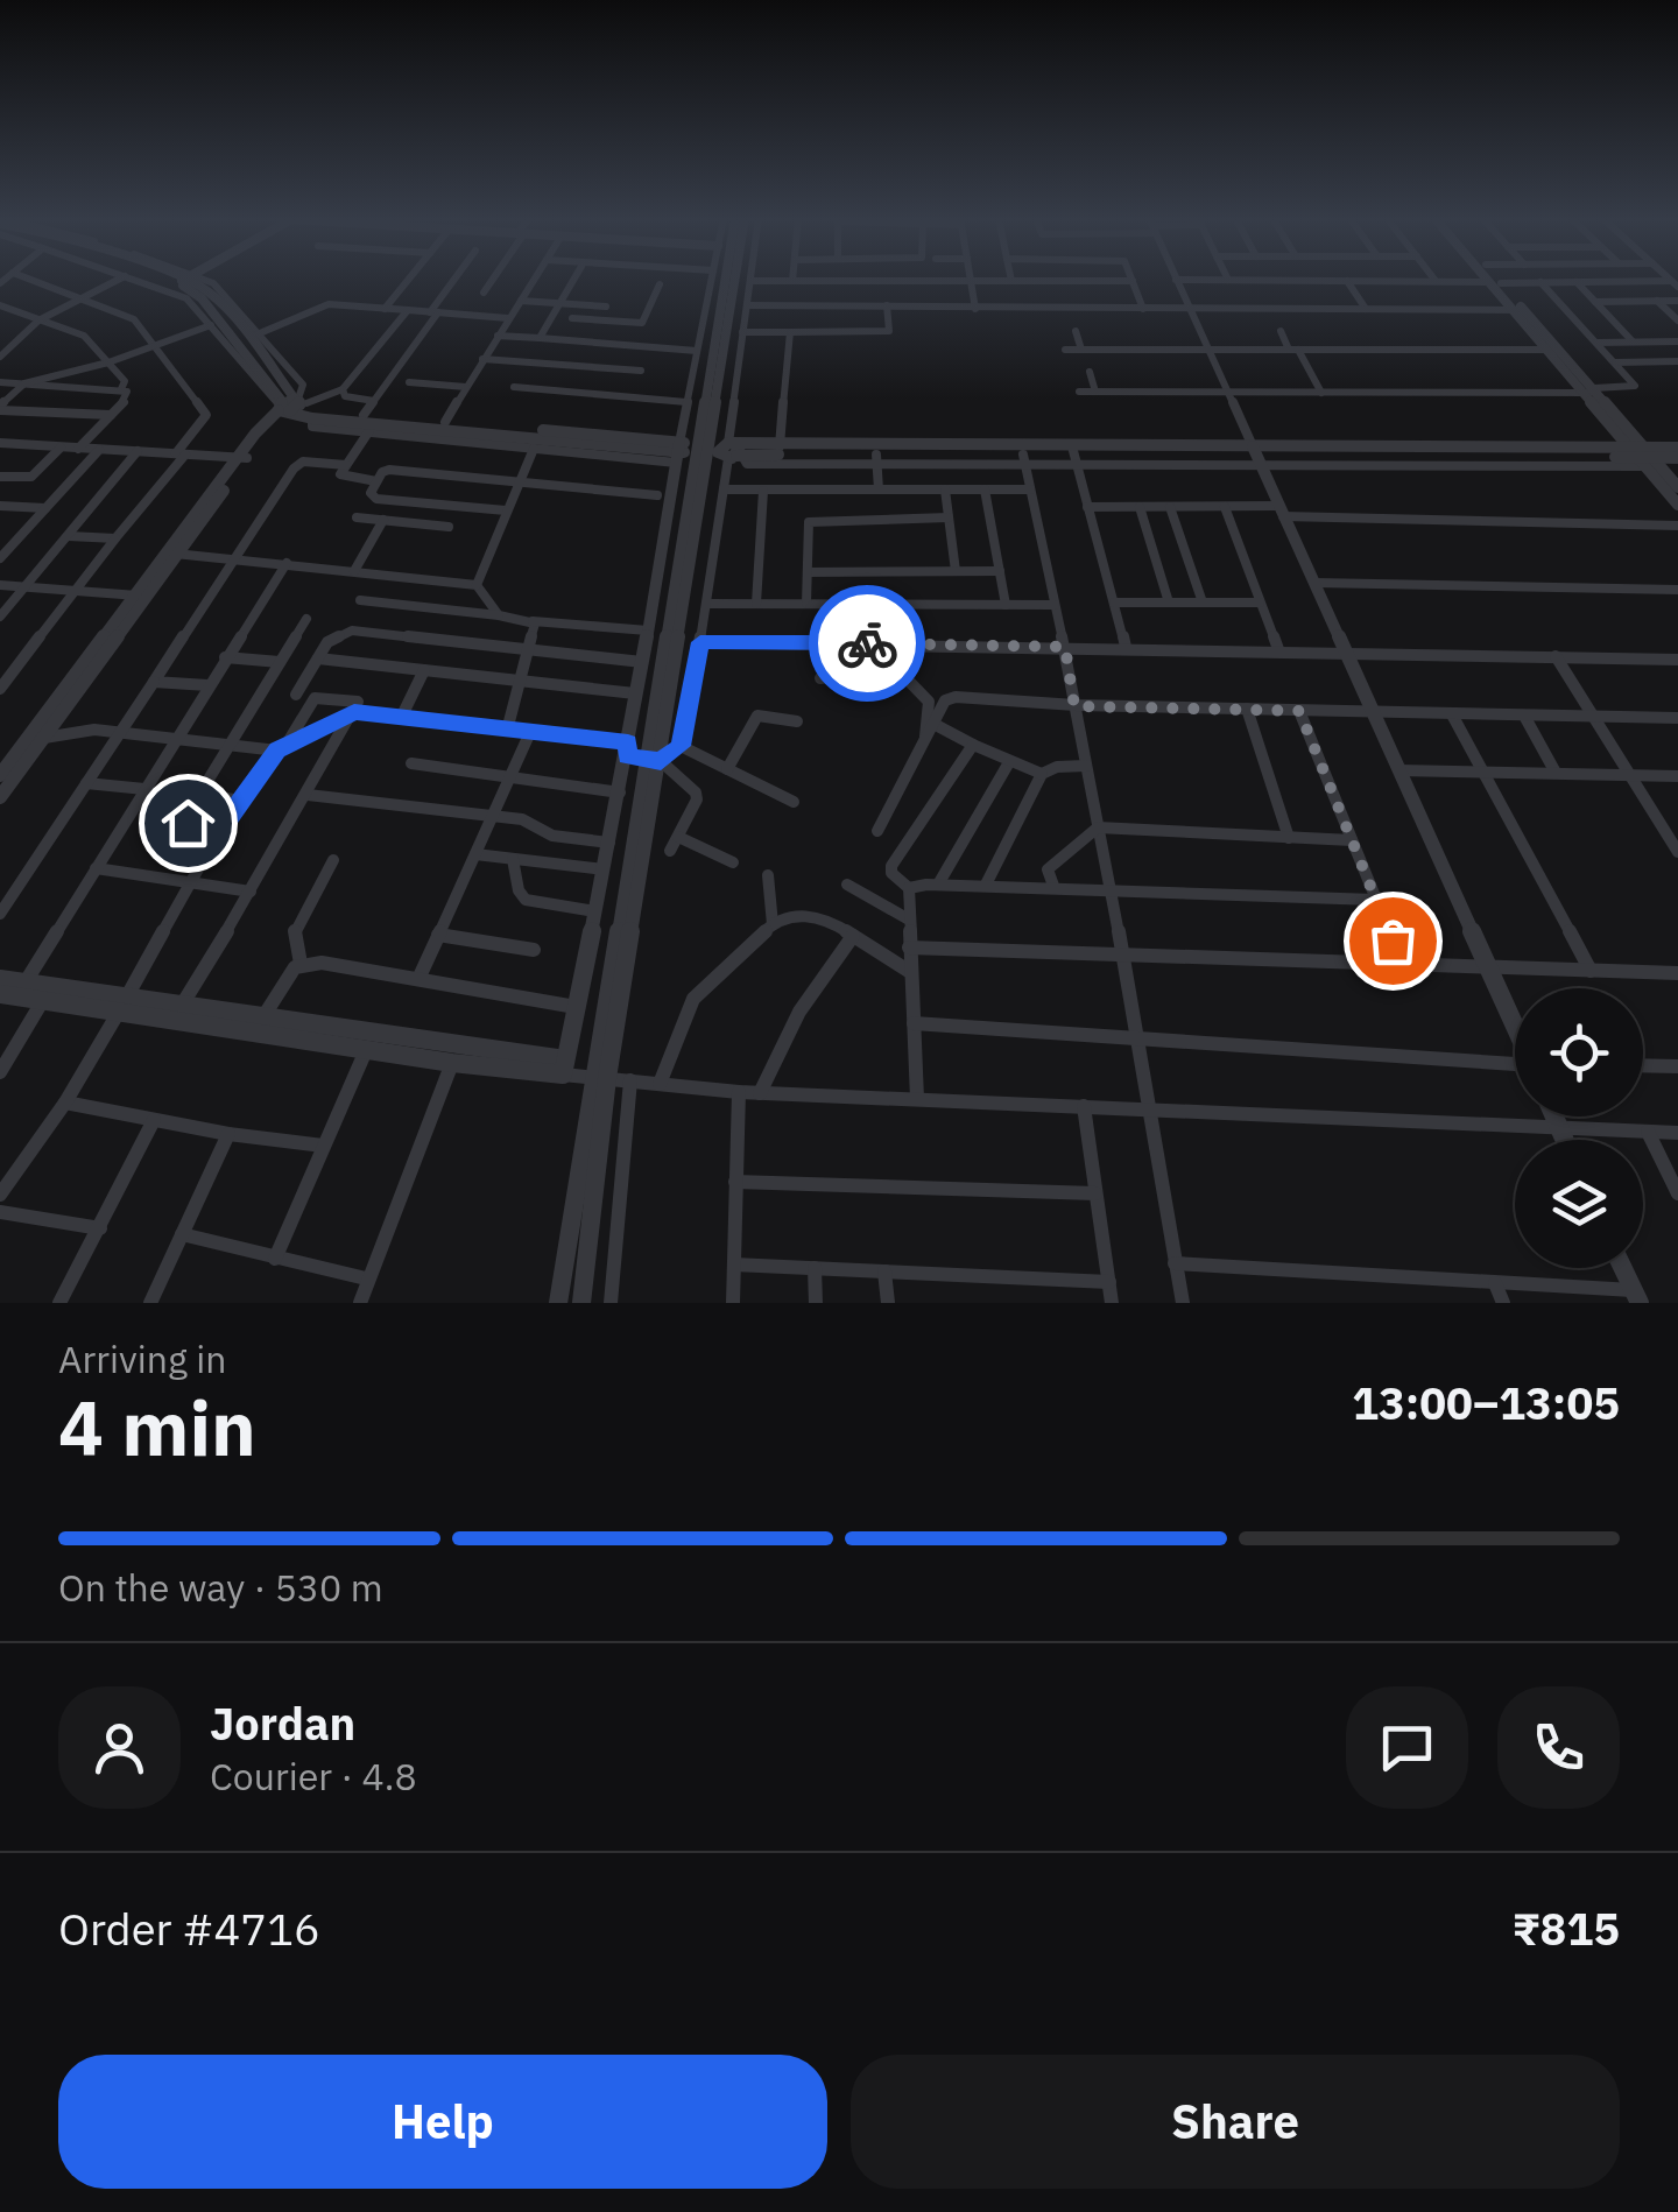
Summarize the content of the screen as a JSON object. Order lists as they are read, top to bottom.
{
  "page": {
    "heading": ["4 min", "Arriving in", "13:00–13:05"],
    "panel": [
      "Jordan",
      "Courier · 4.8",
      "Order #4716",
      "₹815"
    ],
    "bar": "On the way · 530 m",
    "buttons": ["Help", "Share"]
  }
}
